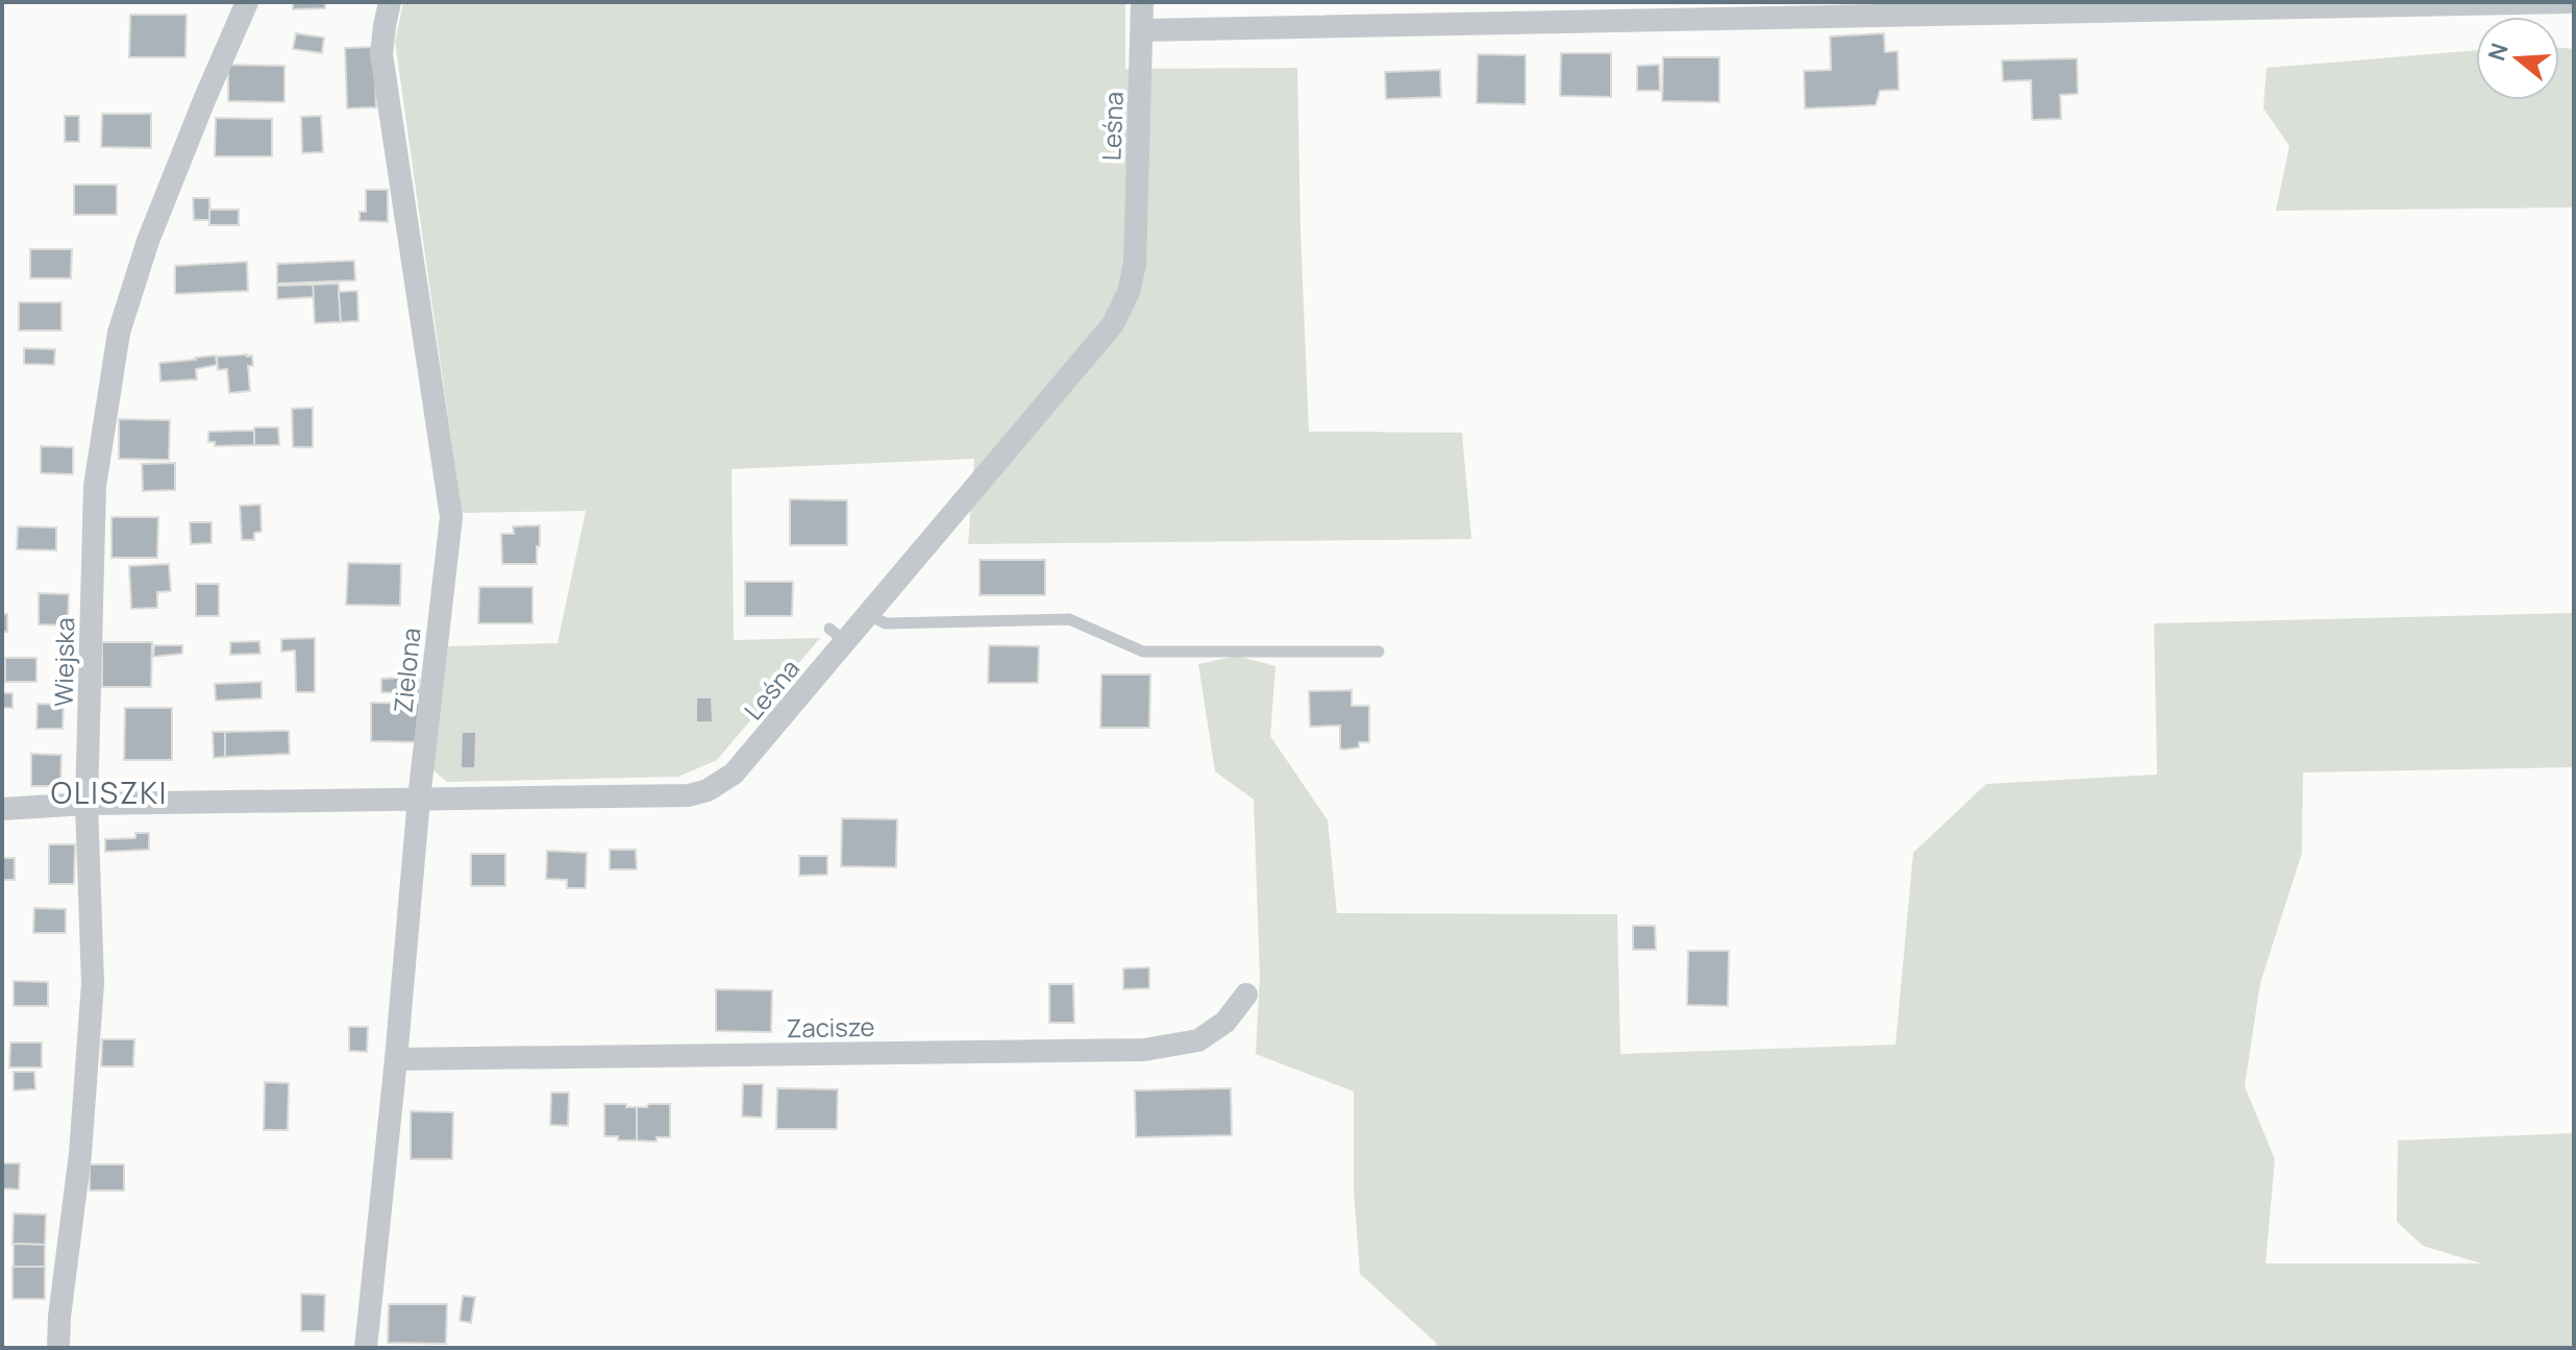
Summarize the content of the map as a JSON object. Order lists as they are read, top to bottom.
{
  "streets": {
    "street": [
      "Leśna",
      "Wiejska",
      "Zielona",
      "Zacisze"
    ]
  },
  "crossings": [
    ["Leśna", "Wiejska"],
    ["Leśna", "Zielona"],
    ["Zielona", "Zacisze"]
  ],
  "districts": ["OLISZKI"],
  "north": "left"
}
